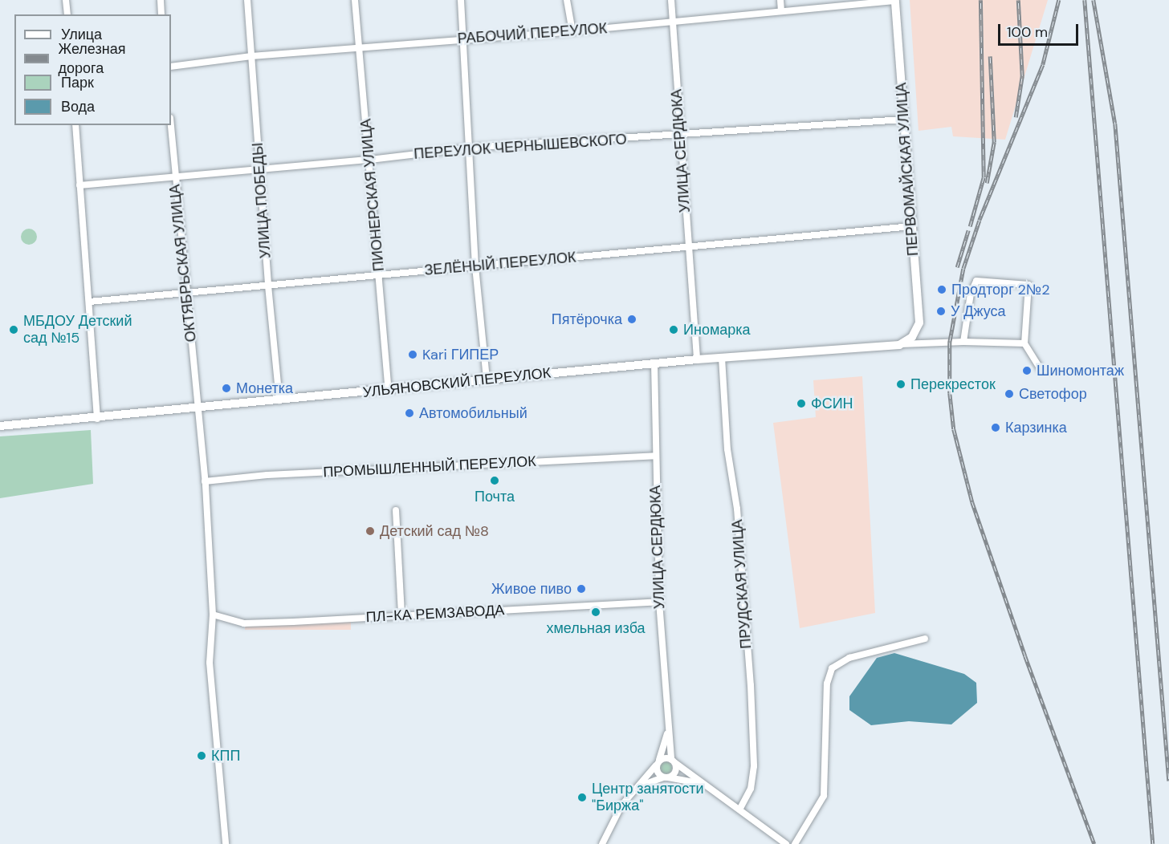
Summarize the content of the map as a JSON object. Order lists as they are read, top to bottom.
{
  "streets": {
    "main road": ["ПЕРВОМАЙСКАЯ УЛИЦА", "УЛЬЯНОВСКИЙ ПЕРЕУЛОК"],
    "street": [
      "РАБОЧИЙ ПЕРЕУЛОК",
      "ПЕРЕУЛОК ЧЕРНЫШЕВСКОГО",
      "УЛИЦА СЕРДЮКА",
      "ПИОНЕРСКАЯ УЛИЦА",
      "УЛИЦА ПОБЕДЫ",
      "ОКТЯБРЬСКАЯ УЛИЦА",
      "ЗЕЛЁНЫЙ ПЕРЕУЛОК",
      "ПРОМЫШЛЕННЫЙ ПЕРЕУЛОК",
      "ПРУДСКАЯ УЛИЦА",
      "ПЛ-КА РЕМЗАВОДА"
    ]
  },
  "crossings": [
    ["РАБОЧИЙ ПЕРЕУЛОК", "УЛИЦА СЕРДЮКА"],
    ["РАБОЧИЙ ПЕРЕУЛОК", "ПЕРВОМАЙСКАЯ УЛИЦА"],
    ["РАБОЧИЙ ПЕРЕУЛОК", "ПИОНЕРСКАЯ УЛИЦА"],
    ["РАБОЧИЙ ПЕРЕУЛОК", "УЛИЦА ПОБЕДЫ"],
    ["ПЕРЕУЛОК ЧЕРНЫШЕВСКОГО", "УЛИЦА СЕРДЮКА"],
    ["ПЕРЕУЛОК ЧЕРНЫШЕВСКОГО", "ПЕРВОМАЙСКАЯ УЛИЦА"],
    ["ПЕРЕУЛОК ЧЕРНЫШЕВСКОГО", "ПИОНЕРСКАЯ УЛИЦА"],
    ["ПЕРЕУЛОК ЧЕРНЫШЕВСКОГО", "УЛИЦА ПОБЕДЫ"],
    ["ПЕРЕУЛОК ЧЕРНЫШЕВСКОГО", "ОКТЯБРЬСКАЯ УЛИЦА"],
    ["УЛИЦА СЕРДЮКА", "ЗЕЛЁНЫЙ ПЕРЕУЛОК"],
    ["УЛИЦА СЕРДЮКА", "УЛЬЯНОВСКИЙ ПЕРЕУЛОК"],
    ["УЛИЦА СЕРДЮКА", "ПРОМЫШЛЕННЫЙ ПЕРЕУЛОК"],
    ["УЛИЦА СЕРДЮКА", "ПЛ-КА РЕМЗАВОДА"],
    ["ПЕРВОМАЙСКАЯ УЛИЦА", "ЗЕЛЁНЫЙ ПЕРЕУЛОК"],
    ["ПЕРВОМАЙСКАЯ УЛИЦА", "УЛЬЯНОВСКИЙ ПЕРЕУЛОК"],
    ["ПИОНЕРСКАЯ УЛИЦА", "ЗЕЛЁНЫЙ ПЕРЕУЛОК"],
    ["ПИОНЕРСКАЯ УЛИЦА", "УЛЬЯНОВСКИЙ ПЕРЕУЛОК"],
    ["УЛИЦА ПОБЕДЫ", "ЗЕЛЁНЫЙ ПЕРЕУЛОК"],
    ["УЛИЦА ПОБЕДЫ", "УЛЬЯНОВСКИЙ ПЕРЕУЛОК"],
    ["ОКТЯБРЬСКАЯ УЛИЦА", "ЗЕЛЁНЫЙ ПЕРЕУЛОК"],
    ["ОКТЯБРЬСКАЯ УЛИЦА", "УЛЬЯНОВСКИЙ ПЕРЕУЛОК"],
    ["ОКТЯБРЬСКАЯ УЛИЦА", "ПРОМЫШЛЕННЫЙ ПЕРЕУЛОК"],
    ["ОКТЯБРЬСКАЯ УЛИЦА", "ПЛ-КА РЕМЗАВОДА"],
    ["УЛЬЯНОВСКИЙ ПЕРЕУЛОК", "ПРУДСКАЯ УЛИЦА"]
  ],
  "places": [
    "Продторг 2№2",
    "У Джуса",
    "Пятёрочка",
    "МБДОУ Детский сад №15",
    "Иномарка",
    "Kari ГИПЕР",
    "Шиномонтаж",
    "Перекресток",
    "Монетка",
    "Светофор",
    "ФСИН",
    "Автомобильный",
    "Карзинка",
    "Почта",
    "Детский сад №8",
    "Живое пиво",
    "хмельная изба",
    "КПП",
    "Центр занятости \"Биржа\""
  ],
  "legend": [
    "Улица",
    "Железная дорога",
    "Парк",
    "Вода"
  ],
  "scale_bar": "100 m"
}
